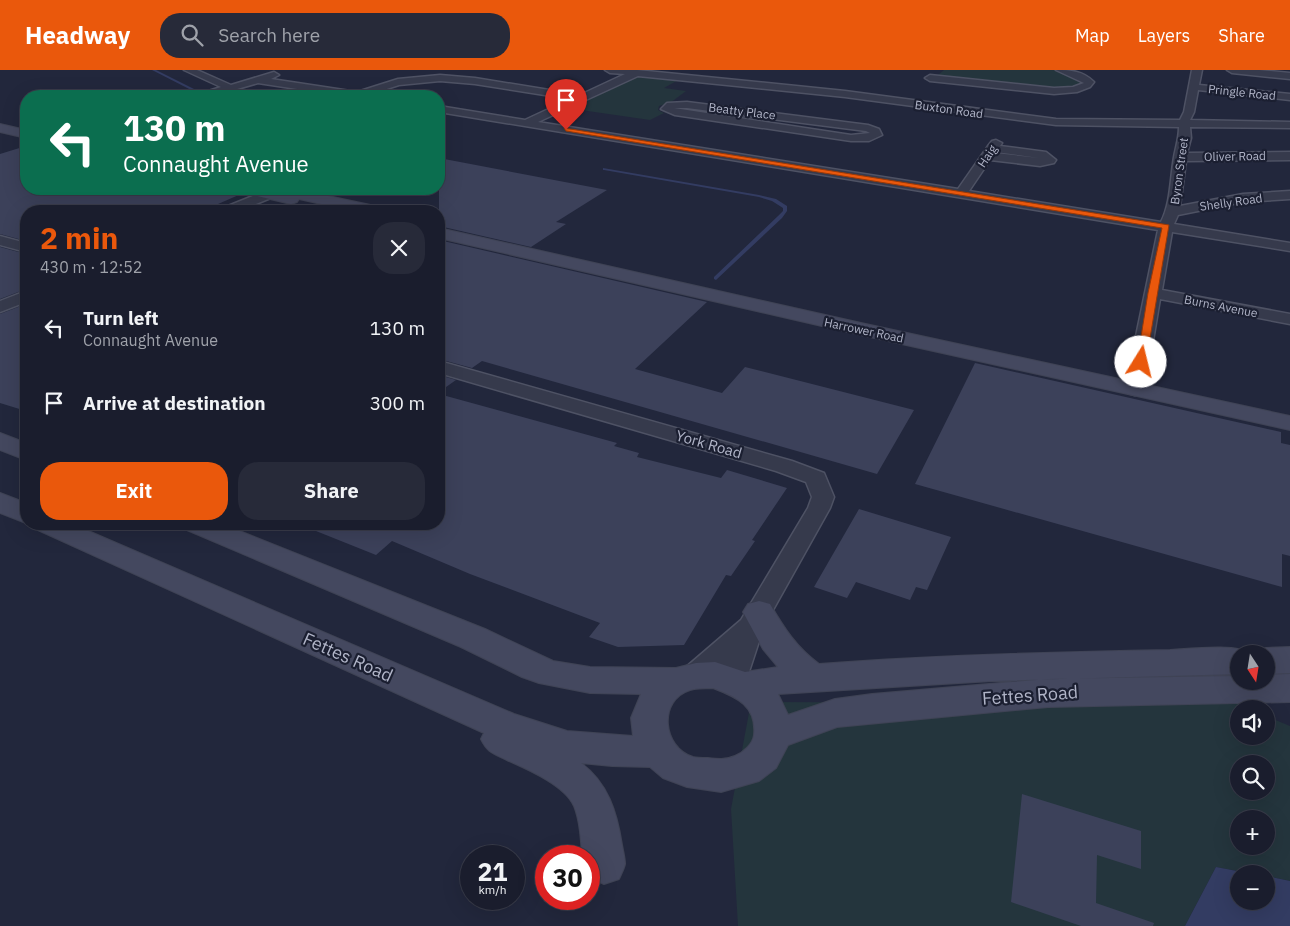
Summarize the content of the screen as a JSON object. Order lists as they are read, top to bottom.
{
  "streets": {
    "main road": ["Harrower Road", "Fettes Road"],
    "street": [
      "Pringle Road",
      "Buxton Road",
      "Beatty Place",
      "Haig",
      "Oliver Road",
      "Byron Street",
      "Shelly Road",
      "Burns Avenue",
      "York Road"
    ]
  },
  "crossings": [
    ["Pringle Road", "Byron Street"],
    ["Buxton Road", "Haig"],
    ["Buxton Road", "Byron Street"],
    ["Oliver Road", "Byron Street"],
    ["Byron Street", "Shelly Road"],
    ["Byron Street", "Burns Avenue"],
    ["Byron Street", "Harrower Road"],
    ["York Road", "Fettes Road"]
  ],
  "north": "bottom",
  "page": {
    "header": "Headway",
    "search": "Search here",
    "nav": ["Map", "Layers", "Share"],
    "turn": ["130 m", "Connaught Avenue"],
    "heading": ["2 min", "430 m · 12:52"],
    "list": [
      {
        "name": "Turn left",
        "note": "Connaught Avenue",
        "value": "130 m"
      },
      {
        "name": "Arrive at destination",
        "value": "300 m"
      }
    ],
    "buttons": ["Exit", "Share"],
    "map_buttons": ["+", "−"],
    "speed": "21 km/h",
    "limit": "30"
  }
}
